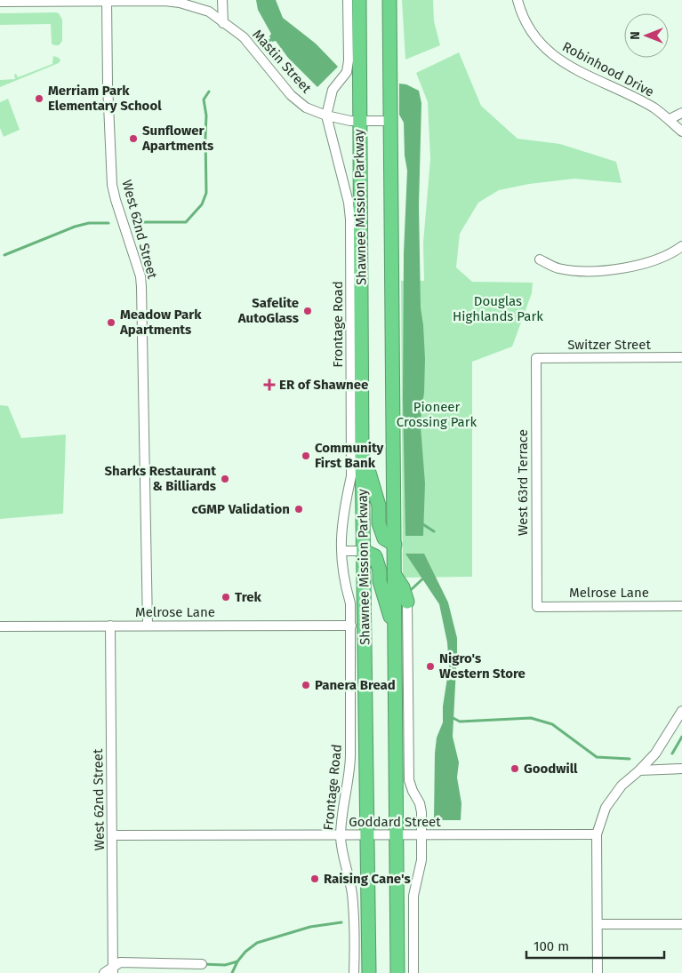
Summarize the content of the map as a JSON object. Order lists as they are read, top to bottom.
{
  "streets": {
    "highway": ["Shawnee Mission Parkway"],
    "street": [
      "Mastin Street",
      "Robinhood Drive",
      "West 62nd Street",
      "Frontage Road",
      "Switzer Street",
      "West 63rd Terrace",
      "Melrose Lane",
      "Goddard Street"
    ]
  },
  "crossings": [
    ["Mastin Street", "Shawnee Mission Parkway"],
    ["Mastin Street", "West 62nd Street"],
    ["Mastin Street", "Frontage Road"],
    ["Shawnee Mission Parkway", "Goddard Street"],
    ["West 62nd Street", "Melrose Lane"],
    ["West 62nd Street", "Goddard Street"],
    ["Frontage Road", "Melrose Lane"],
    ["Frontage Road", "Goddard Street"],
    ["Switzer Street", "West 63rd Terrace"],
    ["West 63rd Terrace", "Melrose Lane"]
  ],
  "parks": ["Douglas Highlands Park", "Pioneer Crossing Park"],
  "places": {
    "other": [
      "Merriam Park Elementary School",
      "Sunflower Apartments",
      "Safelite AutoGlass",
      "Meadow Park Apartments",
      "Community First Bank",
      "Sharks Restaurant & Billiards",
      "cGMP Validation",
      "Trek",
      "Nigro's Western Store",
      "Panera Bread",
      "Goodwill",
      "Raising Cane's"
    ],
    "health": ["ER of Shawnee"]
  },
  "scale_bar": "100 m",
  "north": "left"
}
